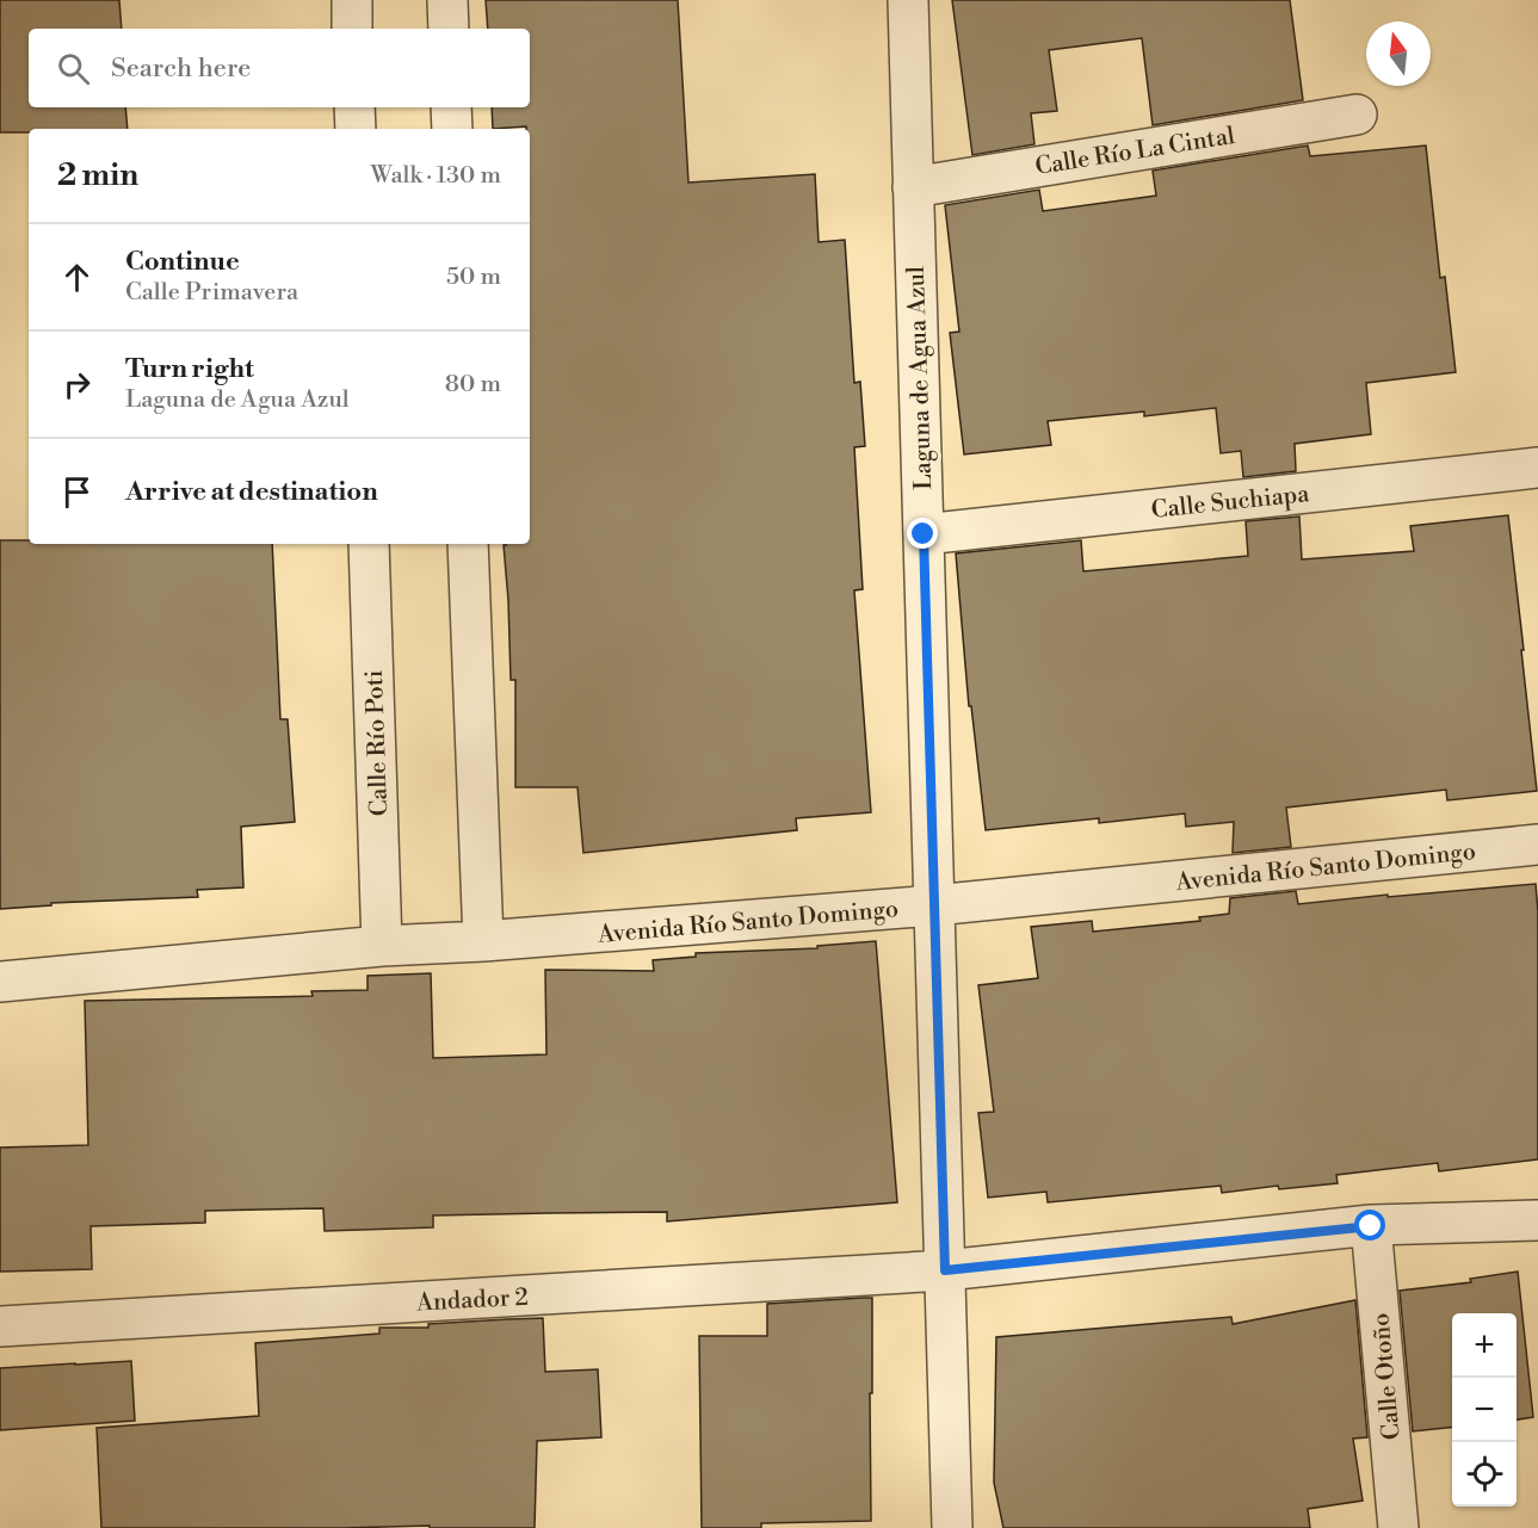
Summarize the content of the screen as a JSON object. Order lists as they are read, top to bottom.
{
  "streets": {
    "street": [
      "Calle Río La Cintal",
      "Laguna de Agua Azul",
      "Calle Suchiapa",
      "Calle Río Poti",
      "Avenida Río Santo Domingo",
      "Andador 2",
      "Calle Otoño"
    ]
  },
  "crossings": [
    ["Calle Río La Cintal", "Laguna de Agua Azul"],
    ["Laguna de Agua Azul", "Calle Suchiapa"],
    ["Laguna de Agua Azul", "Avenida Río Santo Domingo"],
    ["Laguna de Agua Azul", "Andador 2"],
    ["Calle Río Poti", "Avenida Río Santo Domingo"],
    ["Andador 2", "Calle Otoño"]
  ],
  "north": "top",
  "page": {
    "search": "Search here",
    "heading": ["2 min", "Walk · 130 m"],
    "list": [
      ["Continue", "Calle Primavera", "50 m"],
      ["Turn right", "Laguna de Agua Azul", "80 m"],
      "Arrive at destination"
    ],
    "map_buttons": ["+", "−"]
  }
}
